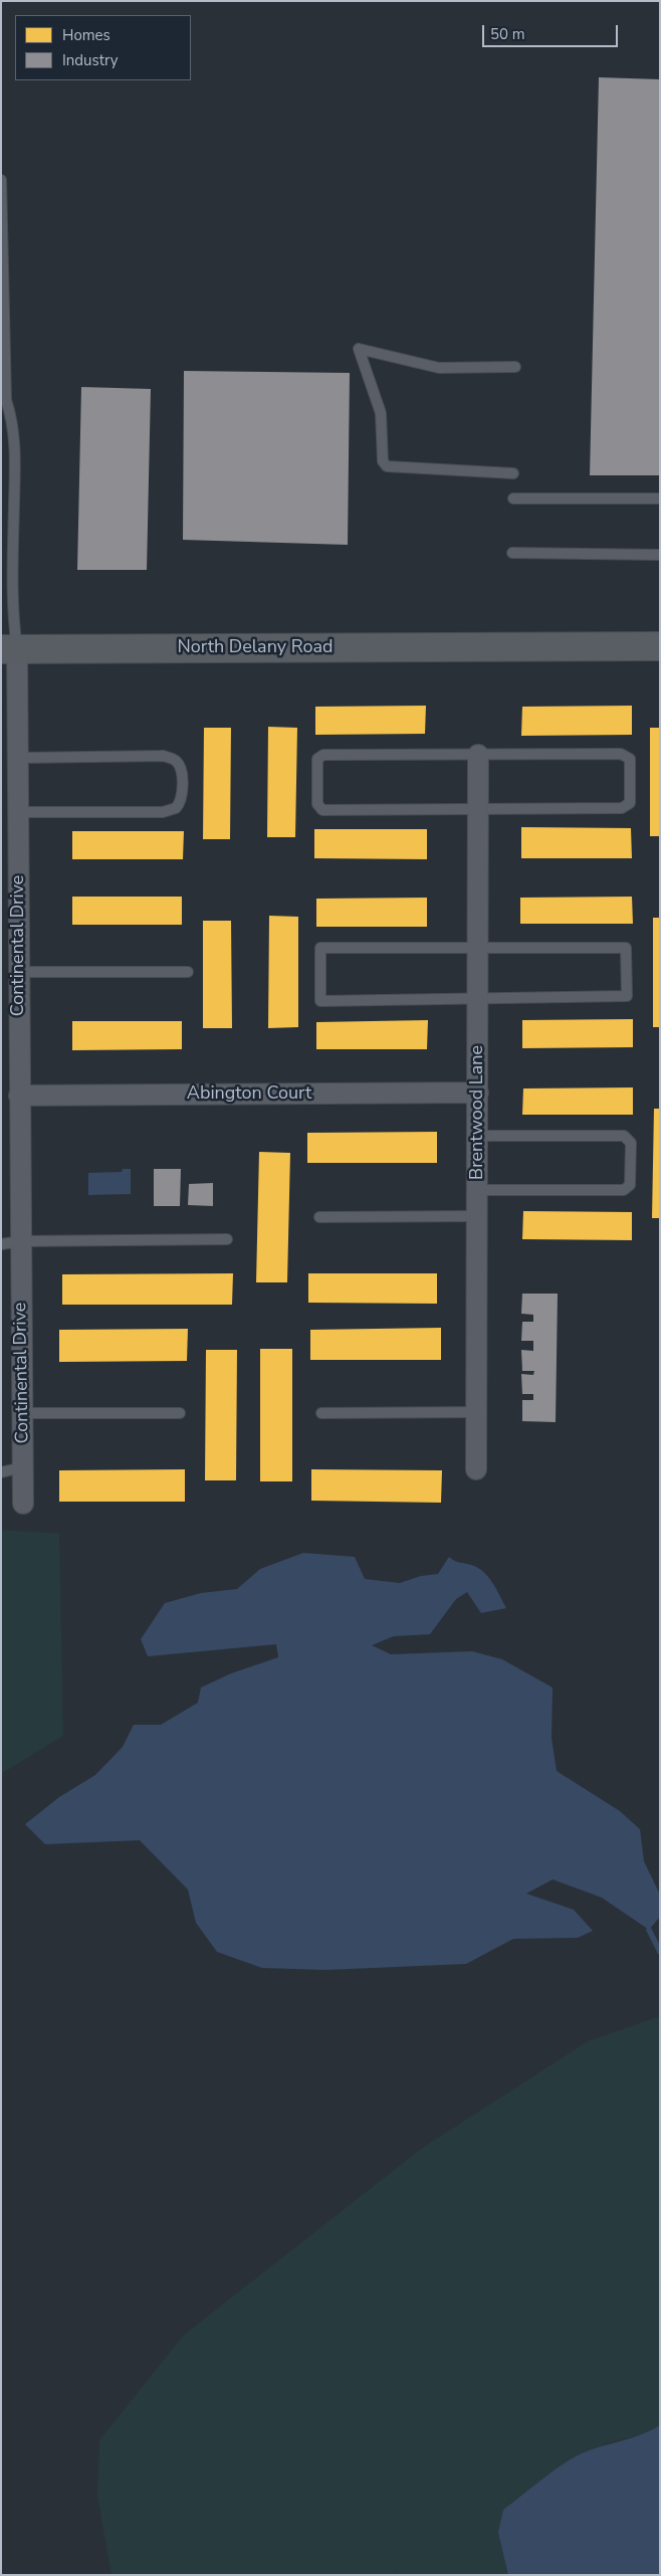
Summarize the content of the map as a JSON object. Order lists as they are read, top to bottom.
{
  "streets": {
    "street": [
      "North Delany Road",
      "Continental Drive",
      "Abington Court",
      "Brentwood Lane"
    ]
  },
  "crossings": [
    ["North Delany Road", "Continental Drive"],
    ["Continental Drive", "Abington Court"],
    ["Abington Court", "Brentwood Lane"]
  ],
  "legend": ["Homes", "Industry"],
  "scale_bar": "50 m"
}
